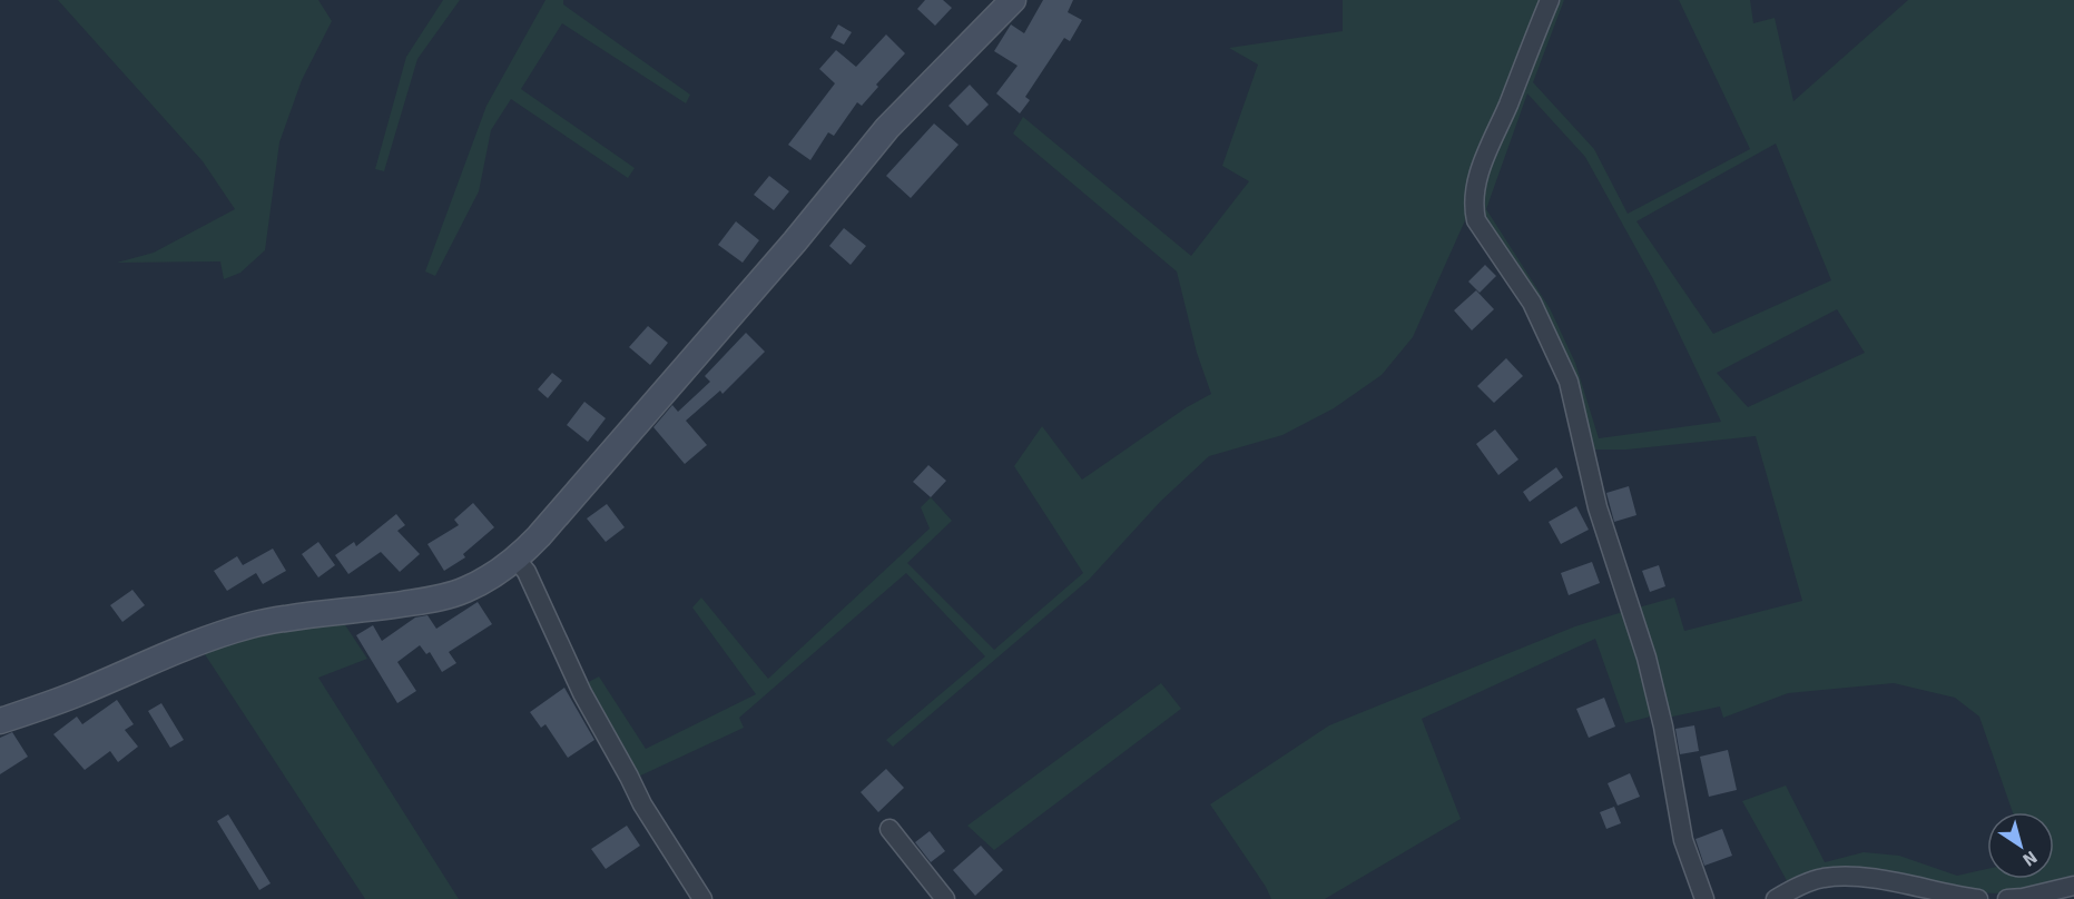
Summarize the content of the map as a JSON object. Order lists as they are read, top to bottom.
{
  "north": "bottom right"
}
